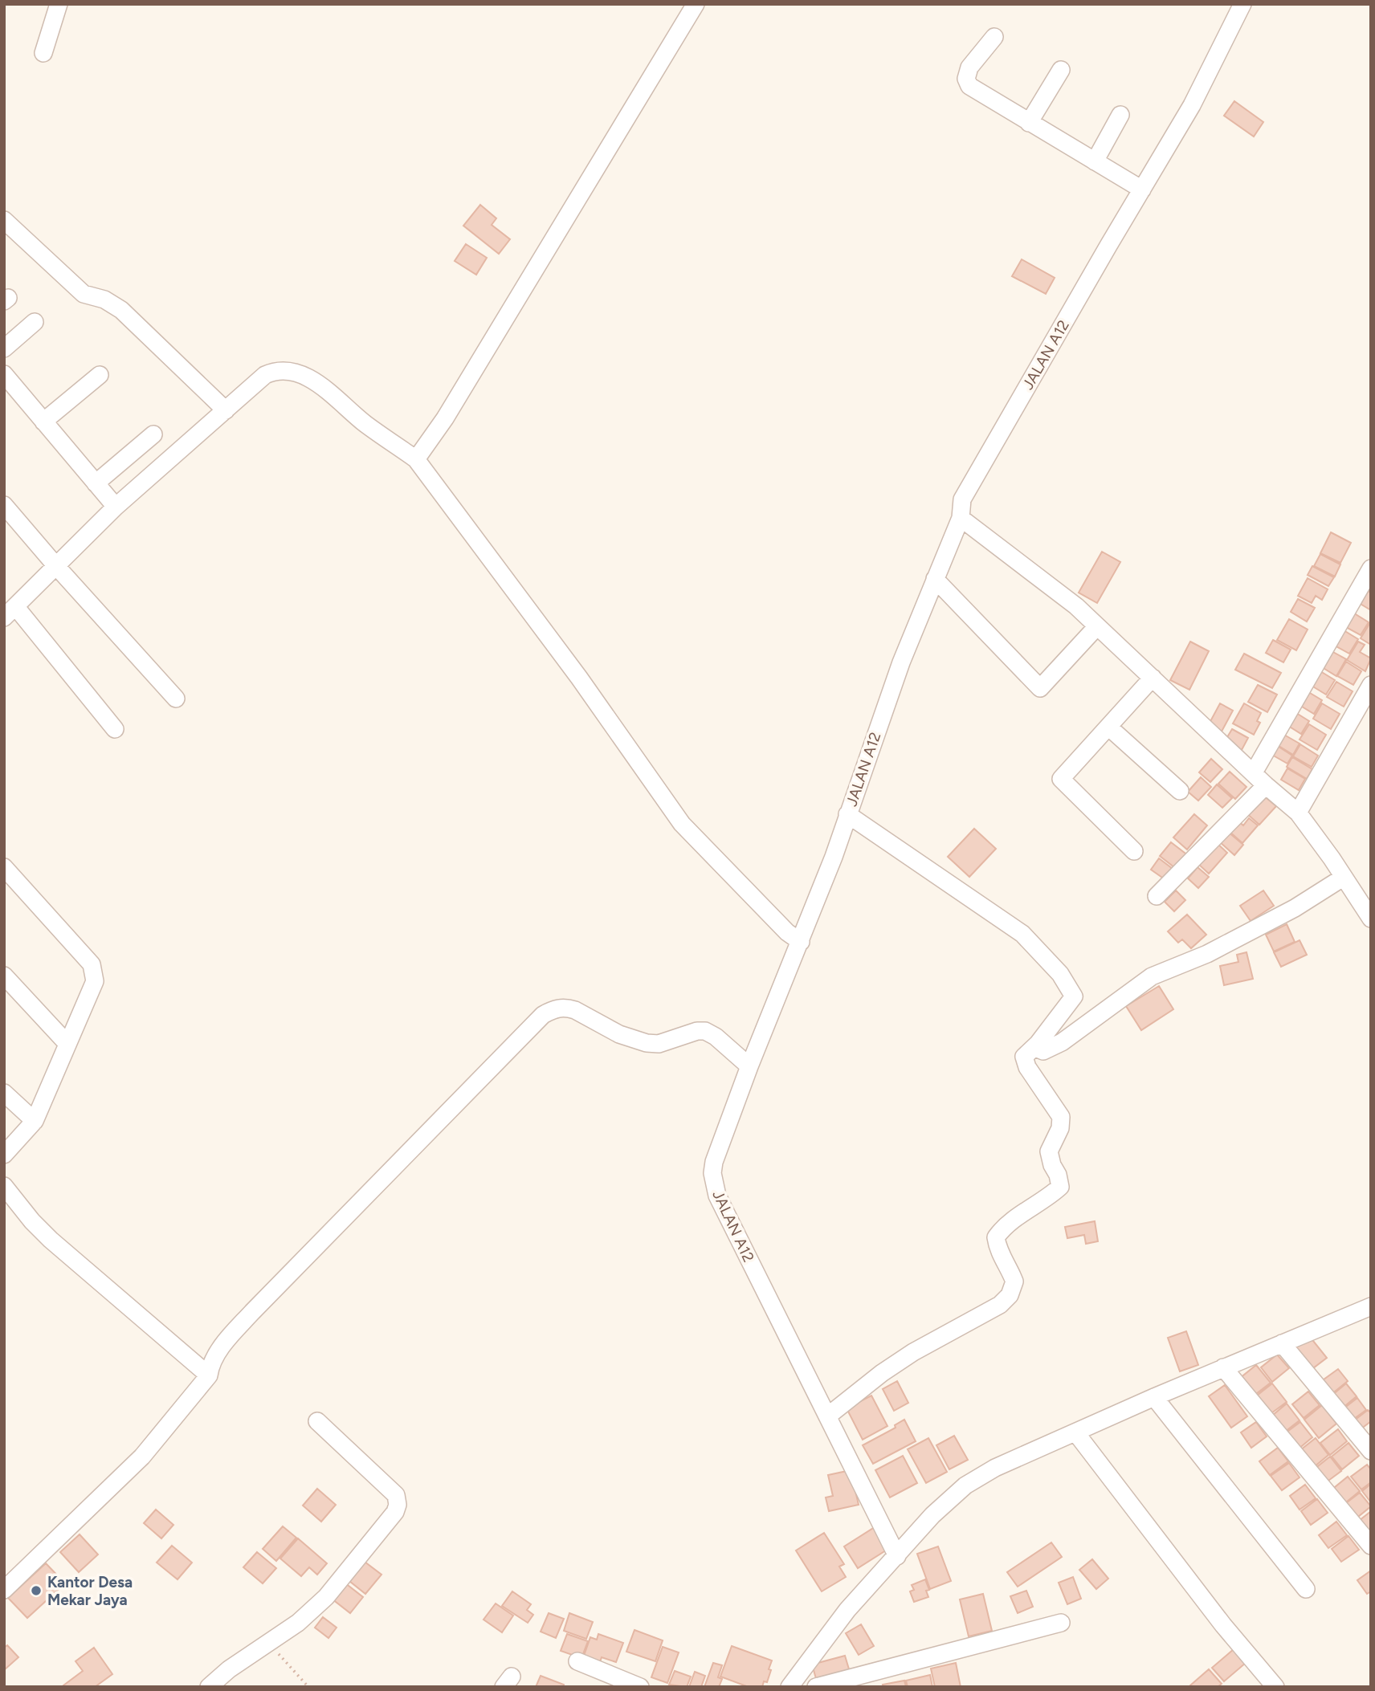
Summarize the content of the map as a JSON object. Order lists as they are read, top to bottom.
{
  "streets": {
    "street": ["JALAN A12"]
  },
  "places": ["Kantor Desa Mekar Jaya"]
}
